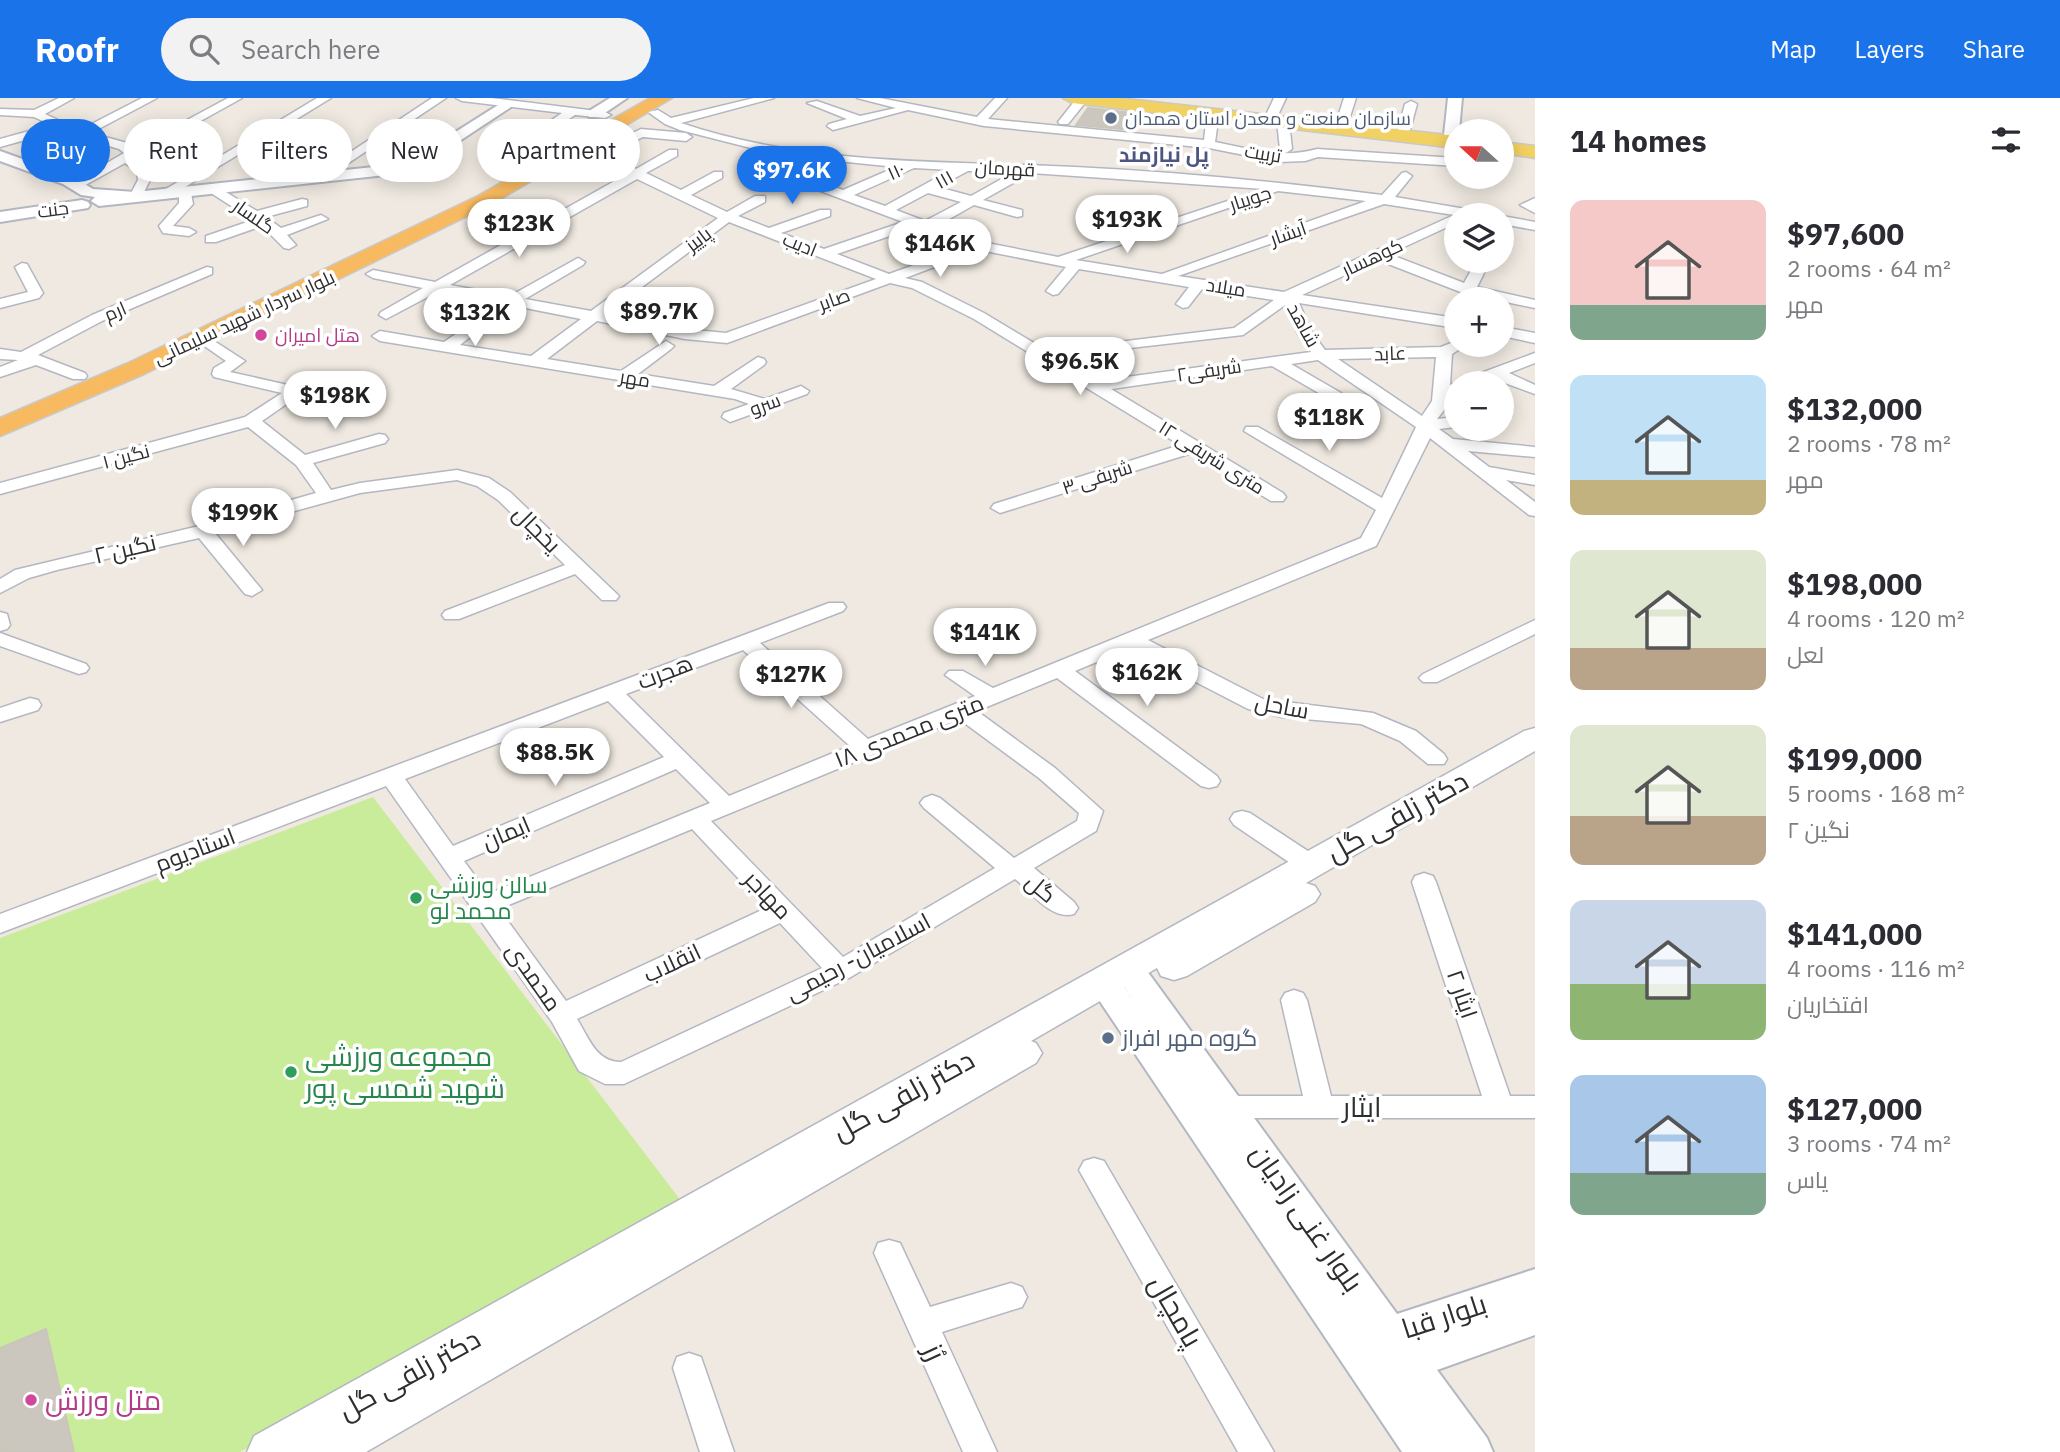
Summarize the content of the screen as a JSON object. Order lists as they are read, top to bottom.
{
  "streets": {
    "highway": ["بلوار سردار شهید سلیمانی"],
    "main road": ["دکتر زلفی گل"],
    "street": [
      "تربیت",
      "قهرمان",
      "۱۱۰",
      "۱۱۱",
      "جویبار",
      "جنت",
      "گلسار",
      "آبشار",
      "پاییز",
      "ادیب",
      "کوهسار",
      "میلاد",
      "صابر",
      "ارم",
      "شاهد",
      "عابد",
      "شریفی۲",
      "مهر",
      "سرو",
      "نگین ۱",
      "۱۲ متری شریفی",
      "شریفی ۳",
      "یخچال",
      "نگین ۲",
      "هجرت",
      "ساحل",
      "۱۸ متری محمدی",
      "ایمان",
      "استادیوم",
      "گل",
      "مهاجر",
      "اسلامیان- رحیمی",
      "انقلاب",
      "محمدی",
      "ایثار ۲",
      "ایثار",
      "بلوار غنی زادیان",
      "پامچال",
      "بلوار قبا",
      "رُز"
    ]
  },
  "crossings": [
    ["تربیت", "قهرمان"],
    ["قهرمان", "۱۱۰"],
    ["قهرمان", "۱۱۱"],
    ["قهرمان", "جویبار"],
    ["قهرمان", "آبشار"],
    ["قهرمان", "میلاد"],
    ["۱۱۰", "میلاد"],
    ["۱۱۱", "میلاد"],
    ["جویبار", "میلاد"],
    ["جنت", "گلسار"],
    ["آبشار", "میلاد"],
    ["پاییز", "ادیب"],
    ["پاییز", "صابر"],
    ["پاییز", "مهر"],
    ["ادیب", "صابر"],
    ["ادیب", "۱۲ متری شریفی"],
    ["کوهسار", "میلاد"],
    ["کوهسار", "شاهد"],
    ["میلاد", "صابر"],
    ["میلاد", "شاهد"],
    ["صابر", "۱۲ متری شریفی"],
    ["شاهد", "عابد"],
    ["شاهد", "شریفی۲"],
    ["شاهد", "۱۸ متری محمدی"],
    ["عابد", "شریفی۲"],
    ["شریفی۲", "۱۲ متری شریفی"],
    ["مهر", "سرو"],
    ["۱۲ متری شریفی", "شریفی ۳"],
    ["یخچال", "نگین ۲"],
    ["هجرت", "۱۸ متری محمدی"],
    ["هجرت", "ایمان"],
    ["هجرت", "استادیوم"],
    ["هجرت", "محمدی"],
    ["ساحل", "۱۸ متری محمدی"],
    ["۱۸ متری محمدی", "مهاجر"],
    ["۱۸ متری محمدی", "اسلامیان- رحیمی"],
    ["۱۸ متری محمدی", "محمدی"],
    ["دکتر زلفی گل", "بلوار غنی زادیان"],
    ["ایمان", "محمدی"],
    ["استادیوم", "محمدی"],
    ["گل", "اسلامیان- رحیمی"],
    ["مهاجر", "اسلامیان- رحیمی"],
    ["مهاجر", "انقلاب"],
    ["اسلامیان- رحیمی", "محمدی"],
    ["انقلاب", "محمدی"],
    ["ایثار ۲", "ایثار"],
    ["ایثار", "بلوار غنی زادیان"],
    ["بلوار غنی زادیان", "بلوار قبا"]
  ],
  "districts": ["پل نیازمند"],
  "places": [
    "سازمان صنعت و معدن استان همدان",
    "هتل امیران",
    "سالن ورزشی محمد لو",
    "گروه مهر افراز",
    "مجموعه ورزشی شهید شمسی پور",
    "متل ورزش"
  ],
  "north": "left",
  "page": {
    "header": "Roofr",
    "search": "Search here",
    "nav": ["Map", "Layers", "Share"],
    "heading": "14 homes",
    "map_buttons": ["+", "−"],
    "chip": [
      "Buy",
      "Rent",
      "Filters",
      "New",
      "Apartment"
    ],
    "price": [
      "$97.6K",
      "$193K",
      "$123K",
      "$146K",
      "$89.7K",
      "$132K",
      "$96.5K",
      "$198K",
      "$118K",
      "$199K",
      "$141K",
      "$162K",
      "$127K",
      "$88.5K"
    ],
    "list": [
      {
        "name": "$97,600",
        "note": "2 rooms · 64 m² · مهر"
      },
      {
        "name": "$132,000",
        "note": "2 rooms · 78 m² · مهر"
      },
      {
        "name": "$198,000",
        "note": "4 rooms · 120 m² · لعل"
      },
      {
        "name": "$199,000",
        "note": "5 rooms · 168 m² · نگین ۲"
      },
      {
        "name": "$141,000",
        "note": "4 rooms · 116 m² · افتخاریان"
      },
      {
        "name": "$127,000",
        "note": "3 rooms · 74 m² · یاس"
      }
    ]
  }
}
